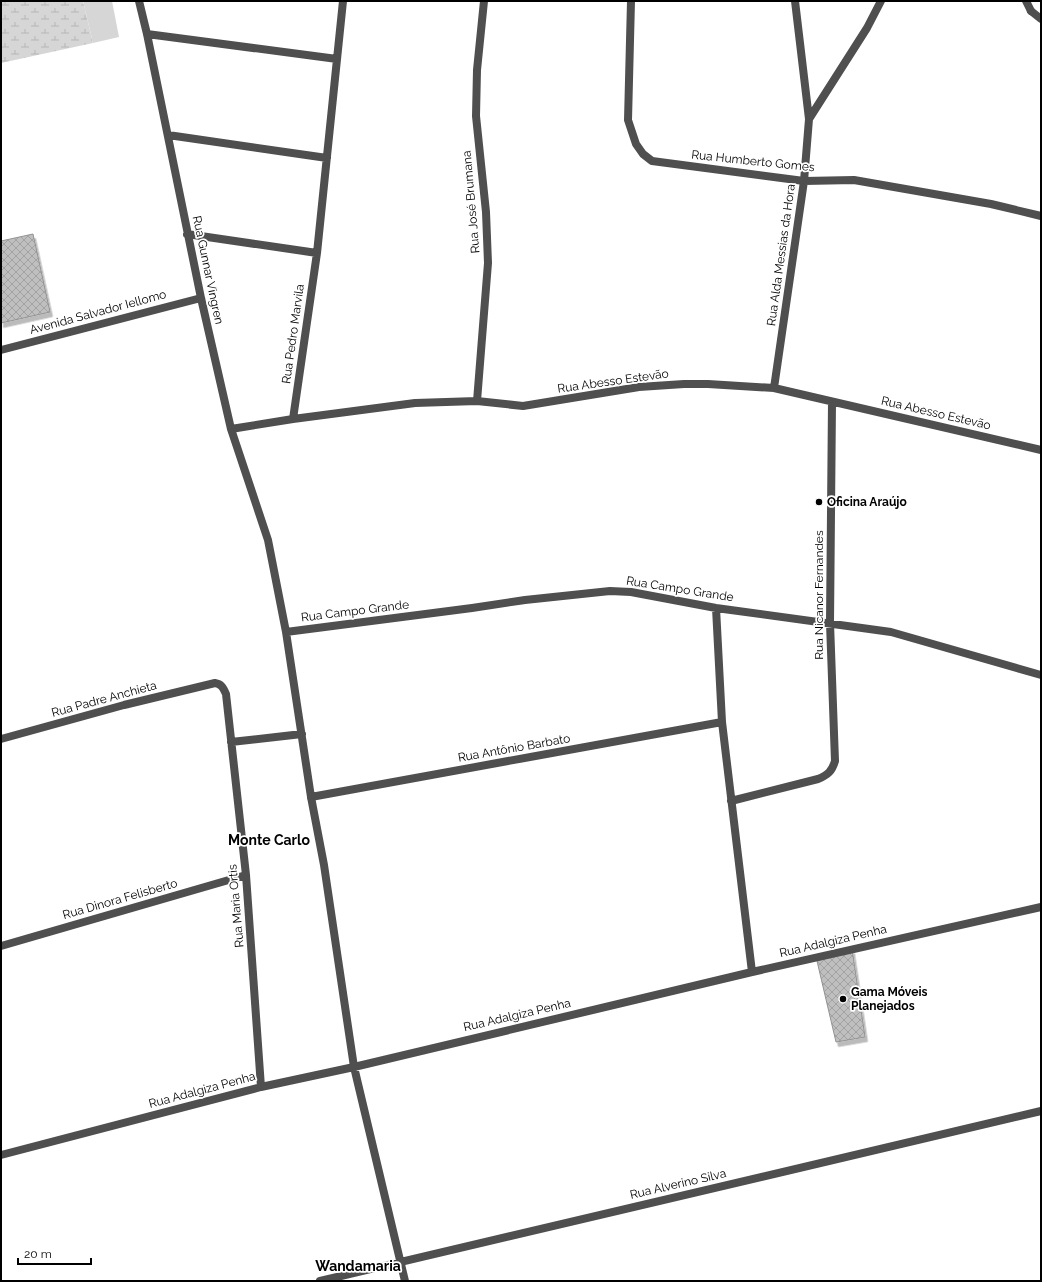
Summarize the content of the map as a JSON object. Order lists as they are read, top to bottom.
{
  "streets": {
    "street": [
      "Rua Humberto Gomes",
      "Rua José Brumana",
      "Rua Alda Messias da Hora",
      "Rua Gunnar Vingren",
      "Avenida Salvador Iellomo",
      "Rua Pedro Marvila",
      "Rua Abesso Estevão",
      "Rua Campo Grande",
      "Rua Nicanor Fernandes",
      "Rua Padre Anchieta",
      "Rua Antônio Barbato",
      "Rua Dinora Felisberto",
      "Rua Maria Ortis",
      "Rua Adalgiza Penha",
      "Rua Alverino Silva"
    ]
  },
  "crossings": [
    ["Rua Humberto Gomes", "Rua Alda Messias da Hora"],
    ["Rua José Brumana", "Rua Abesso Estevão"],
    ["Rua Alda Messias da Hora", "Rua Abesso Estevão"],
    ["Rua Gunnar Vingren", "Avenida Salvador Iellomo"],
    ["Rua Gunnar Vingren", "Rua Abesso Estevão"],
    ["Rua Gunnar Vingren", "Rua Campo Grande"],
    ["Rua Gunnar Vingren", "Rua Antônio Barbato"],
    ["Rua Gunnar Vingren", "Rua Adalgiza Penha"],
    ["Rua Gunnar Vingren", "Rua Alverino Silva"],
    ["Rua Pedro Marvila", "Rua Abesso Estevão"],
    ["Rua Abesso Estevão", "Rua Nicanor Fernandes"],
    ["Rua Campo Grande", "Rua Nicanor Fernandes"],
    ["Rua Padre Anchieta", "Rua Maria Ortis"],
    ["Rua Dinora Felisberto", "Rua Maria Ortis"],
    ["Rua Maria Ortis", "Rua Adalgiza Penha"]
  ],
  "districts": ["Monte Carlo", "Wandamaria"],
  "places": ["Oficina Araújo", "Gama Móveis Planejados"],
  "scale_bar": "20 m"
}
